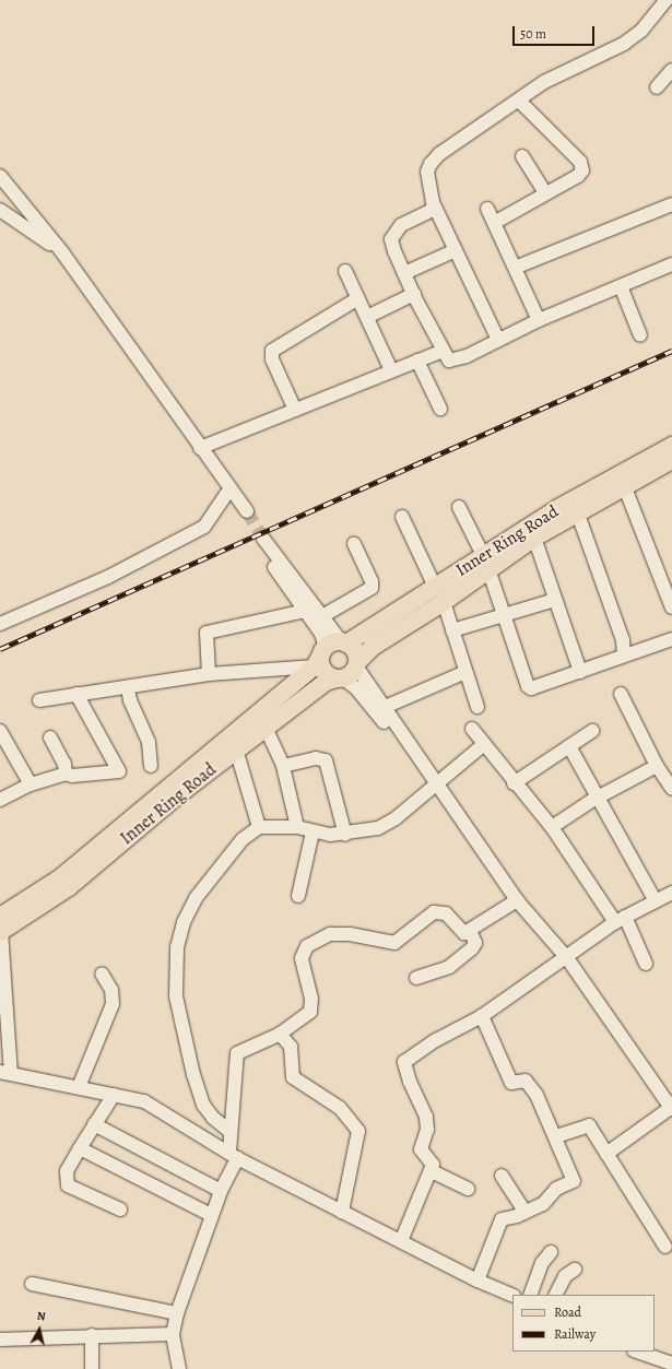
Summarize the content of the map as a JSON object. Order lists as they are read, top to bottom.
{
  "streets": {
    "main road": ["Inner Ring Road"]
  },
  "legend": ["Road", "Railway"],
  "scale_bar": "50 m",
  "north": "top"
}
